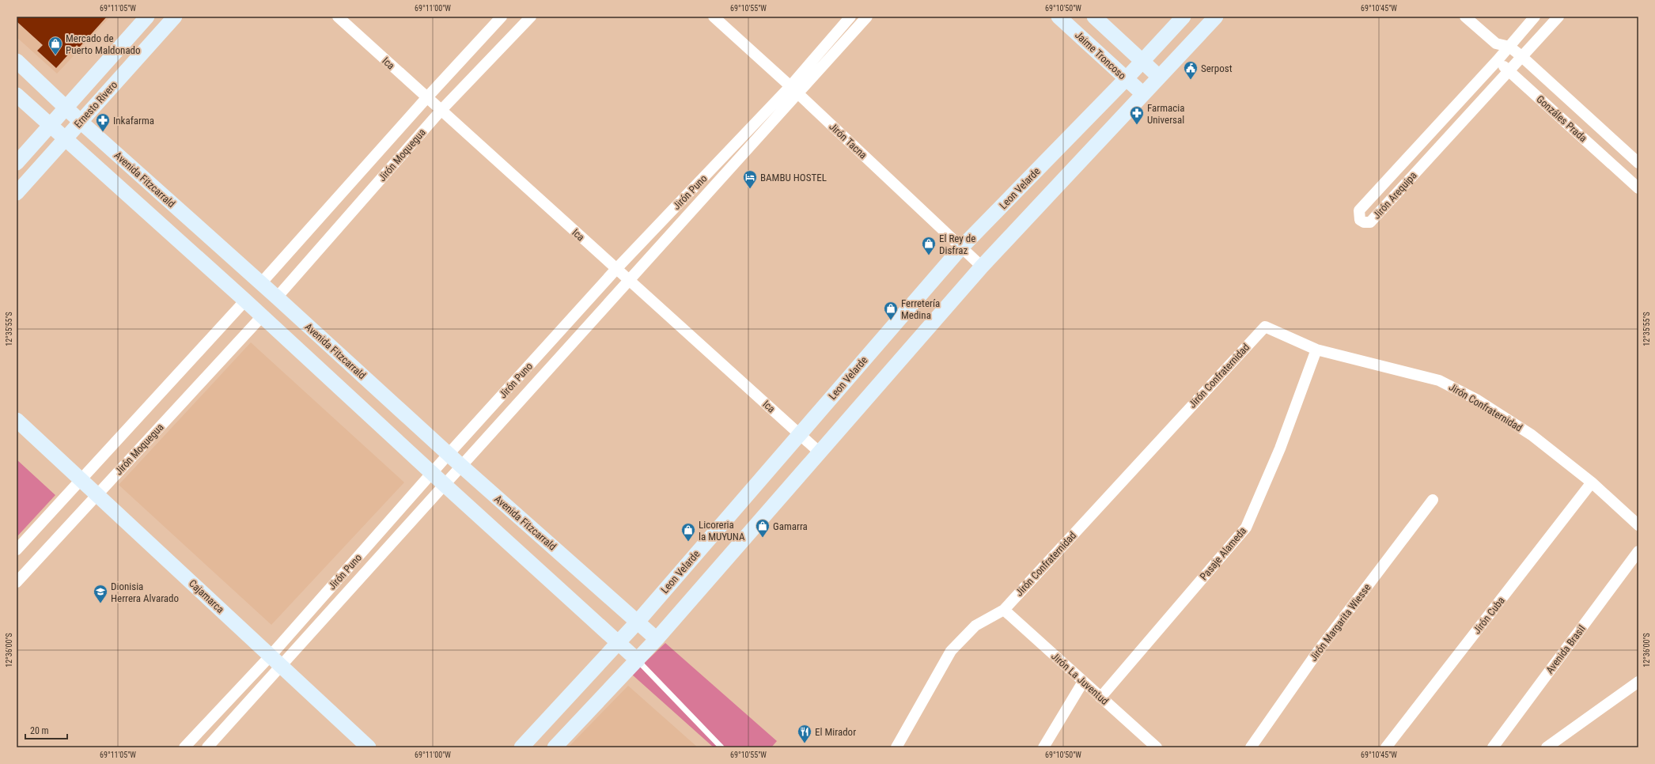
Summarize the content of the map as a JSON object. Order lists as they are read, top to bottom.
{
  "streets": {
    "street": [
      "Jaime Troncoso",
      "Ica",
      "Ernesto Rivero",
      "Gonzáles Prada",
      "Jirón Tacna",
      "Jirón Moquegua",
      "Avenida Fitzcarrald",
      "Leon Velarde",
      "Jirón Puno",
      "Jirón Arequipa",
      "Jirón Confraternidad",
      "Pasaje Alameda",
      "Cajamarca",
      "Jirón Cuba",
      "Jirón Margarita Wiesse",
      "Avenida Brasil",
      "Jirón La Juventud"
    ]
  },
  "crossings": [
    ["Jaime Troncoso", "Leon Velarde"],
    ["Ica", "Jirón Moquegua"],
    ["Ica", "Leon Velarde"],
    ["Ica", "Jirón Puno"],
    ["Ernesto Rivero", "Avenida Fitzcarrald"],
    ["Gonzáles Prada", "Jirón Arequipa"],
    ["Jirón Tacna", "Leon Velarde"],
    ["Jirón Tacna", "Jirón Puno"],
    ["Jirón Moquegua", "Avenida Fitzcarrald"],
    ["Jirón Moquegua", "Cajamarca"],
    ["Avenida Fitzcarrald", "Leon Velarde"],
    ["Avenida Fitzcarrald", "Jirón Puno"],
    ["Jirón Puno", "Cajamarca"],
    ["Jirón Confraternidad", "Pasaje Alameda"],
    ["Jirón Confraternidad", "Jirón Cuba"],
    ["Jirón Confraternidad", "Jirón La Juventud"],
    ["Pasaje Alameda", "Jirón La Juventud"]
  ],
  "places": {
    "shop": [
      "Mercado de Puerto Maldonado",
      "El Rey de Disfraz",
      "Ferretería Medina",
      "Gamarra",
      "Licoreria la MUYUNA"
    ],
    "public building": ["Serpost"],
    "pharmacy": ["Farmacia Universal", "Inkafarma"],
    "hotel": ["BAMBU HOSTEL"],
    "school or university": ["Dionisia Herrera Alvarado"],
    "restaurant": ["El Mirador"]
  },
  "scale_bar": "20 m",
  "coordinates": [
    "69°11'05\"W",
    "69°11'00\"W",
    "69°10'55\"W",
    "69°10'50\"W",
    "69°10'45\"W",
    "12°35'55\"S",
    "12°36'00\"S"
  ]
}
